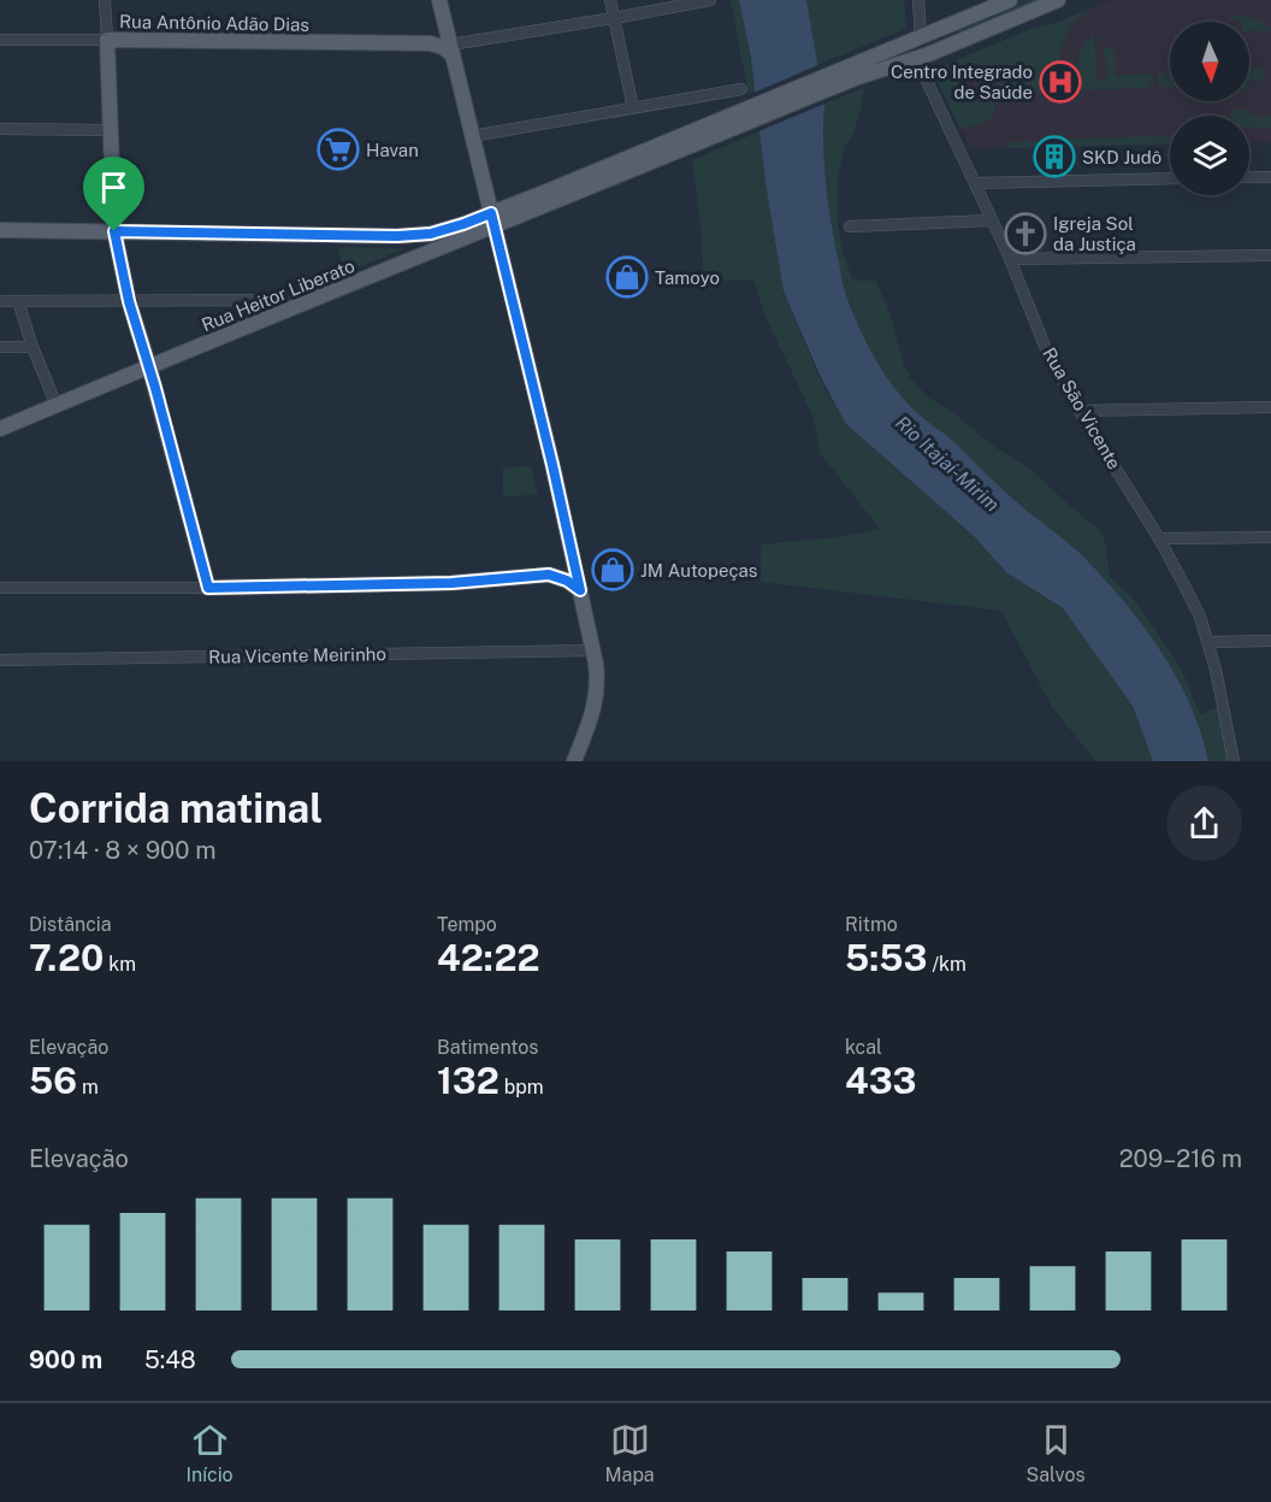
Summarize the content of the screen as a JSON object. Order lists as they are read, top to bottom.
{
  "streets": {
    "main road": ["Rua Antônio Adão Dias", "Rua Heitor Liberato"],
    "street": ["Rua São Vicente", "Rua Vicente Meirinho"]
  },
  "water": ["Rio Itajaí-Mirim"],
  "places": {
    "hospital": ["Centro Integrado de Saúde"],
    "supermarket": ["Havan"],
    "building": ["SKD Judô"],
    "church": ["Igreja Sol da Justiça"],
    "shop": ["Tamoyo", "JM Autopeças"]
  },
  "north": "bottom",
  "page": {
    "heading": ["Corrida matinal", "07:14 · 8 × 900 m"],
    "stats": [
      ["Distância", "7.20 km"],
      ["Tempo", "42:22"],
      ["Ritmo", "5:53 /km"],
      ["Elevação", "56 m"],
      ["Batimentos", "132 bpm"],
      ["kcal", "433"]
    ],
    "chart": ["Elevação", "209–216 m"],
    "list": [
      {
        "name": "900 m",
        "note": "5:48"
      }
    ],
    "tabs": ["Início", "Mapa", "Salvos"]
  }
}
